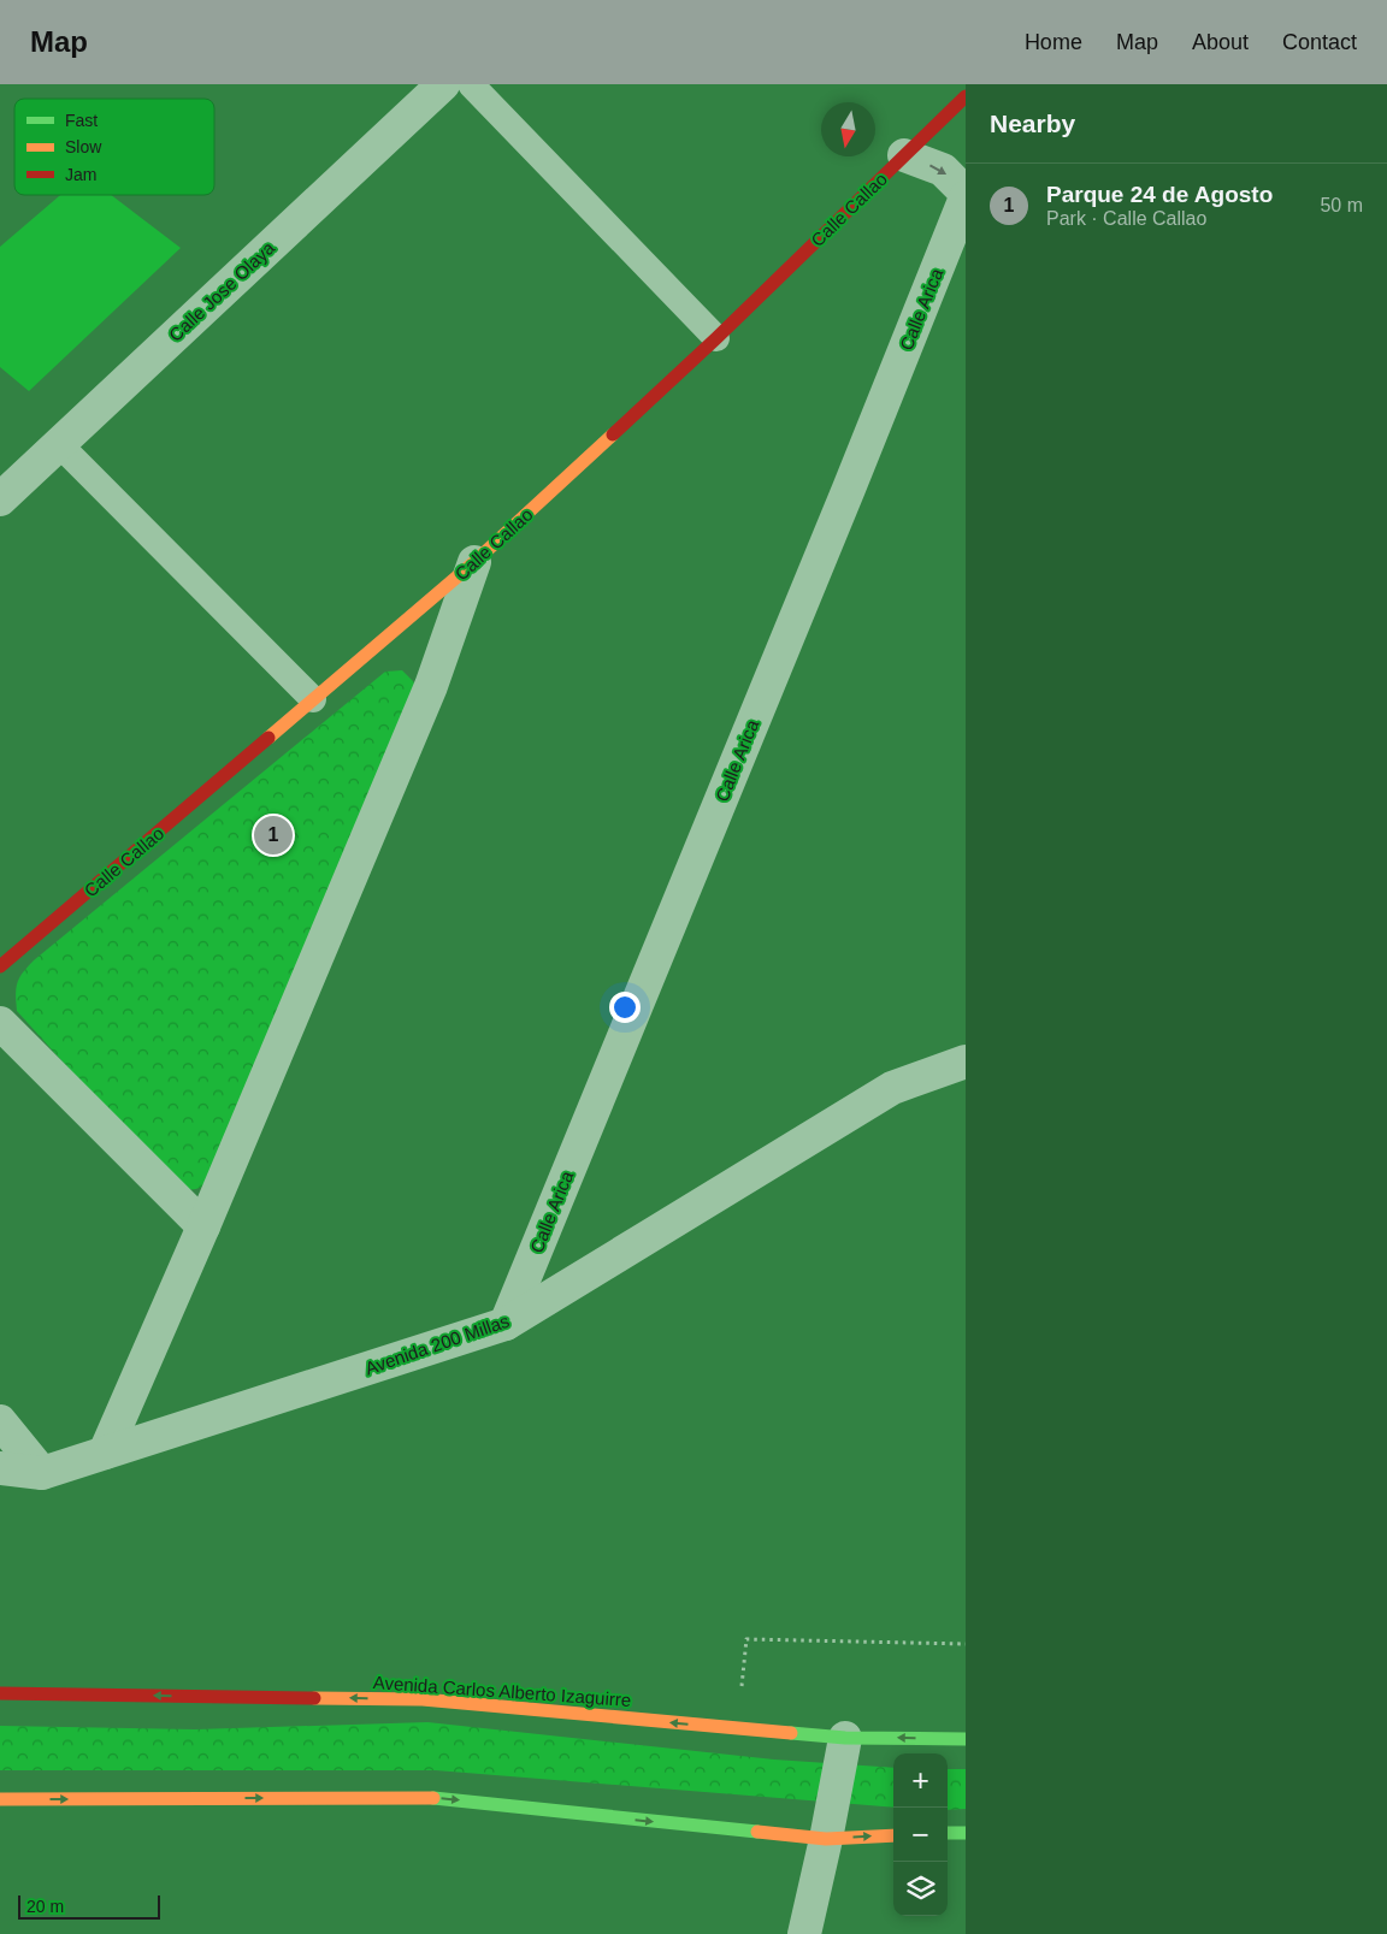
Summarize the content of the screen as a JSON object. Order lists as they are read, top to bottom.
{
  "streets": {
    "main road": ["Calle Callao", "Avenida Carlos Alberto Izaguirre"],
    "street": ["Calle Jose Olaya", "Calle Arica", "Avenida 200 Millas"]
  },
  "crossings": [
    ["Calle Arica", "Avenida 200 Millas"]
  ],
  "legend": ["Fast", "Slow", "Jam"],
  "scale_bar": "20 m",
  "north": "bottom",
  "page": {
    "header": "Map",
    "nav": [
      "Home",
      "Map",
      "About",
      "Contact"
    ],
    "heading": "Nearby",
    "list": [
      {
        "mark": "1",
        "name": "Parque 24 de Agosto",
        "note": "Park · Calle Callao",
        "value": "50 m"
      }
    ],
    "pins": "1",
    "map_buttons": ["+", "−"],
    "scale": "20 m"
  }
}
